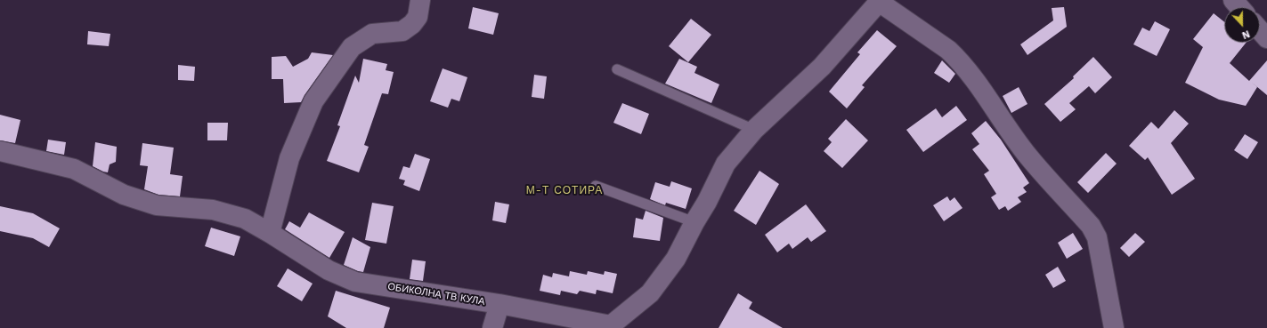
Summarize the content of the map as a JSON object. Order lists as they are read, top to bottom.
{
  "streets": {
    "street": ["ОБИКОЛНА ТВ КУЛА"]
  },
  "districts": ["М-Т СОТИРА"],
  "north": "bottom"
}
